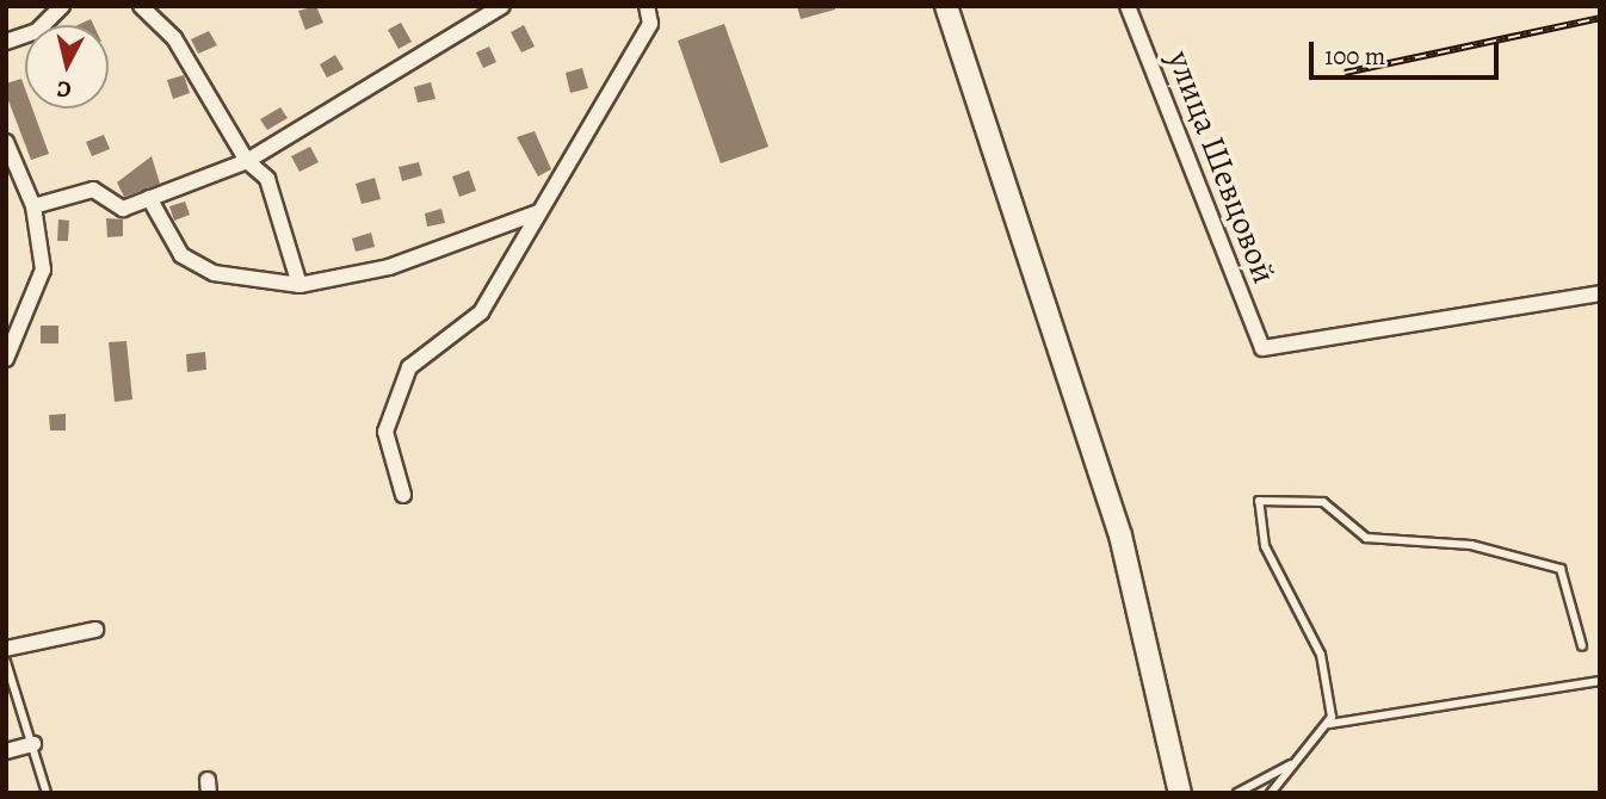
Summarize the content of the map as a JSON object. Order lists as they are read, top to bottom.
{
  "streets": {
    "street": ["улица Шевцовой"]
  },
  "scale_bar": "100 m",
  "north": "bottom"
}
